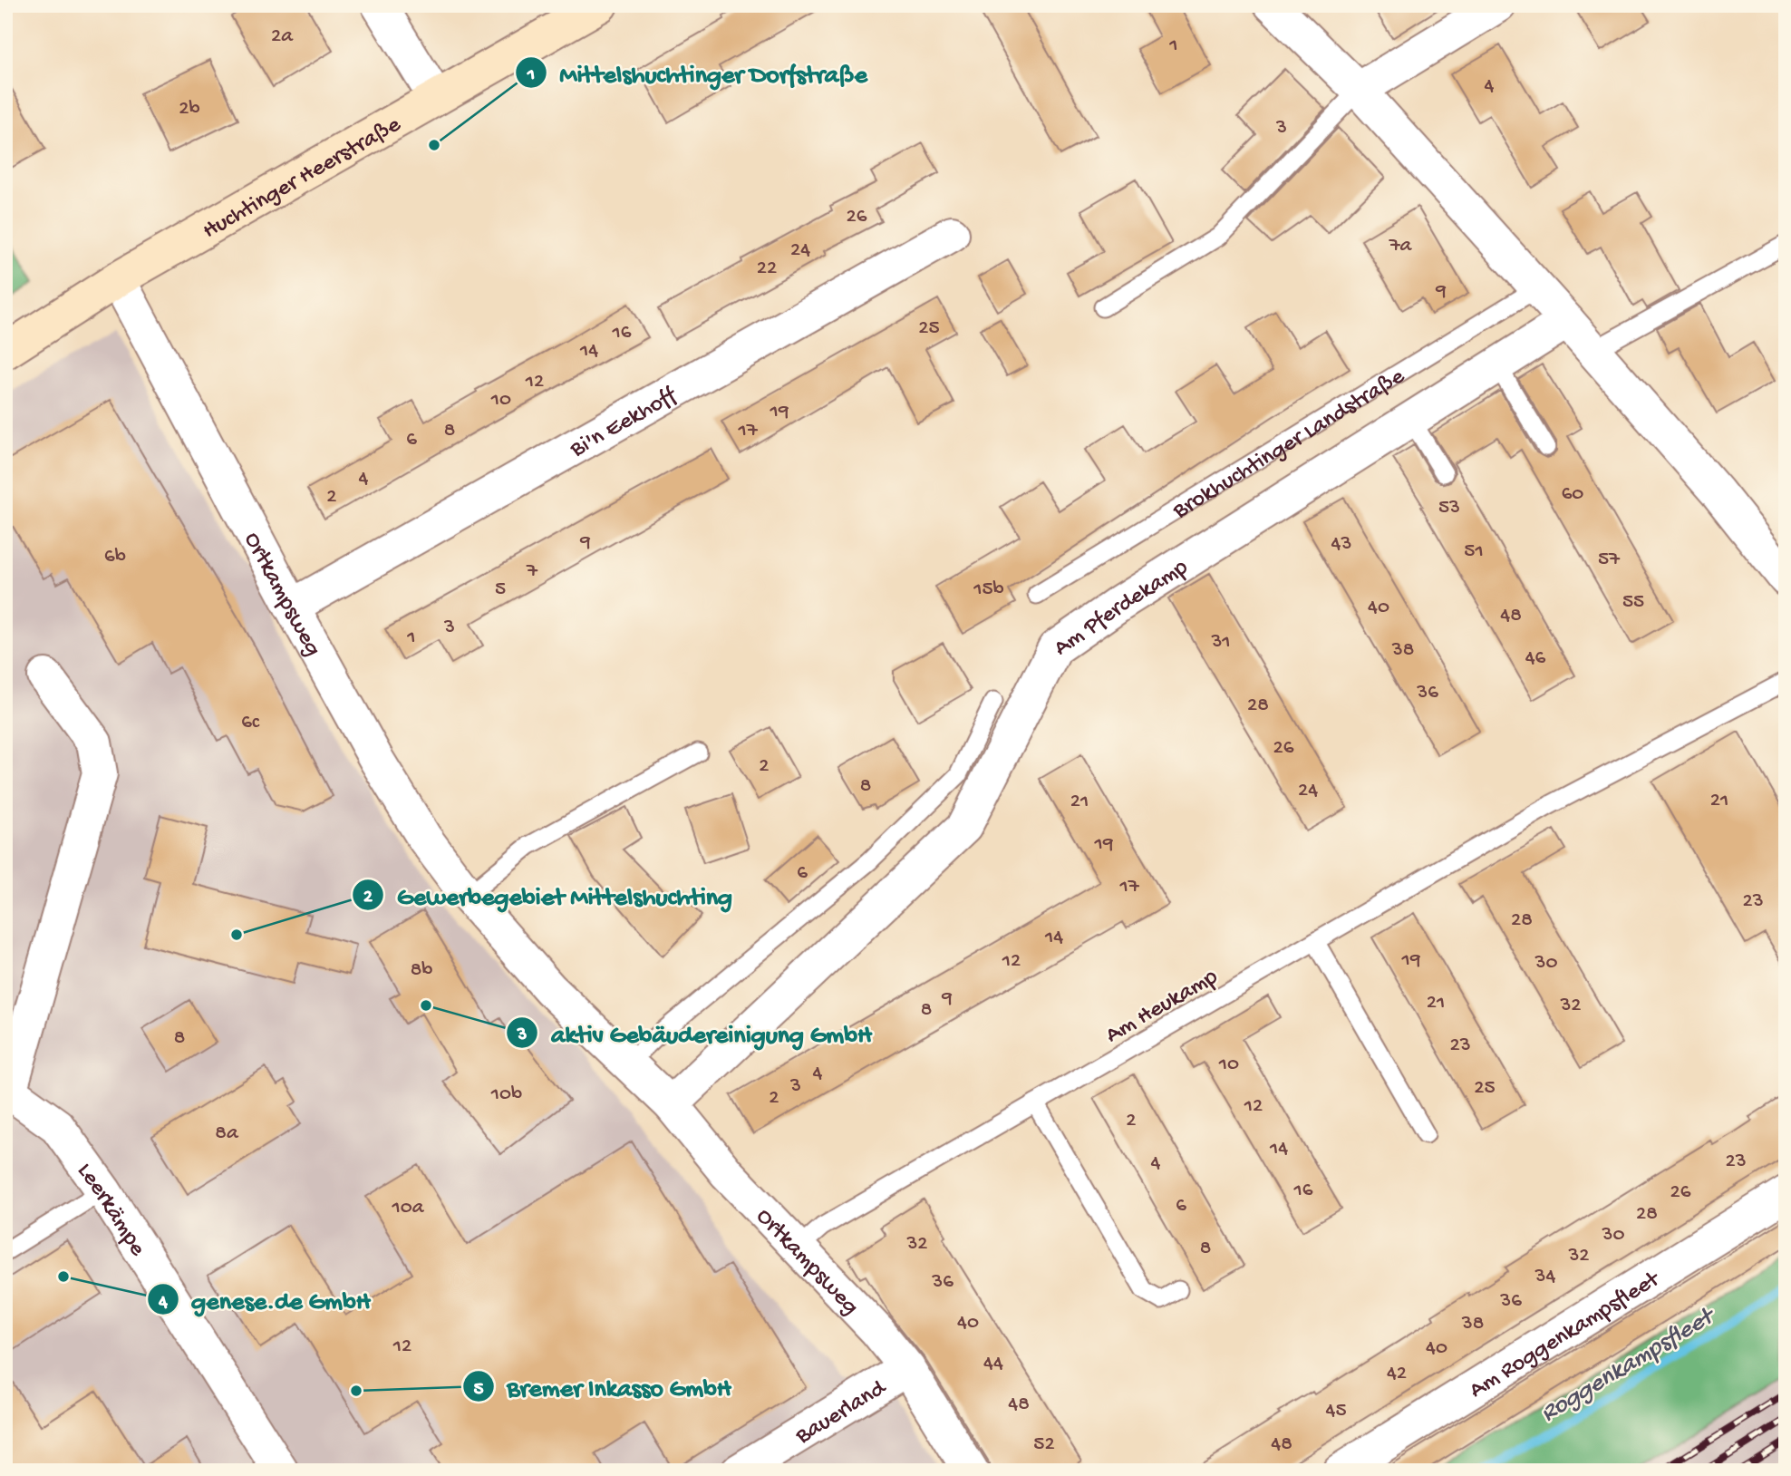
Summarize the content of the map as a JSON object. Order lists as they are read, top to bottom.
{
  "streets": {
    "main road": ["Huchtinger Heerstraße"],
    "street": [
      "Bi'n Eekhoff",
      "Ortkampsweg",
      "Am Pferdekamp",
      "Leerkämpe",
      "Am Roggenkampsfleet",
      "Bauerland"
    ],
    "lane": ["Brokhuchtinger Landstraße", "Am Heukamp"]
  },
  "crossings": [
    ["Huchtinger Heerstraße", "Ortkampsweg"],
    ["Bi'n Eekhoff", "Ortkampsweg"],
    ["Ortkampsweg", "Am Pferdekamp"],
    ["Ortkampsweg", "Am Heukamp"],
    ["Ortkampsweg", "Bauerland"]
  ],
  "water": ["Roggenkampsfleet"],
  "places": [
    "Mittelshuchtinger Dorfstraße",
    "Gewerbegebiet Mittelshuchting",
    "aktiv Gebäudereinigung GmbH",
    "genese.de GmbH",
    "Bremer Inkasso GmbH"
  ],
  "house_numbers": [
    "2a",
    "1",
    "4",
    "2b",
    "3",
    "26",
    "7a",
    "24",
    "22",
    "9",
    "25",
    "16",
    "14",
    "12",
    "10",
    "19",
    "8",
    "17",
    "6",
    "4",
    "60",
    "2",
    "53",
    "9",
    "43",
    "51",
    "6b",
    "57",
    "7",
    "5",
    "15b",
    "55",
    "40",
    "48",
    "3",
    "1",
    "31",
    "38",
    "46",
    "36",
    "28",
    "6c",
    "26",
    "2",
    "8",
    "24",
    "21",
    "21",
    "19",
    "6",
    "17",
    "23",
    "28",
    "14",
    "19",
    "12",
    "30",
    "8b",
    "9",
    "21",
    "32",
    "8",
    "8",
    "23",
    "10",
    "4",
    "3",
    "25",
    "10b",
    "2",
    "12",
    "2",
    "8a",
    "14",
    "23",
    "4",
    "16",
    "26",
    "6",
    "10a",
    "28",
    "30",
    "32",
    "8",
    "32",
    "34",
    "36",
    "36",
    "40",
    "38",
    "12",
    "40",
    "44",
    "42",
    "48",
    "45",
    "52",
    "48"
  ]
}
